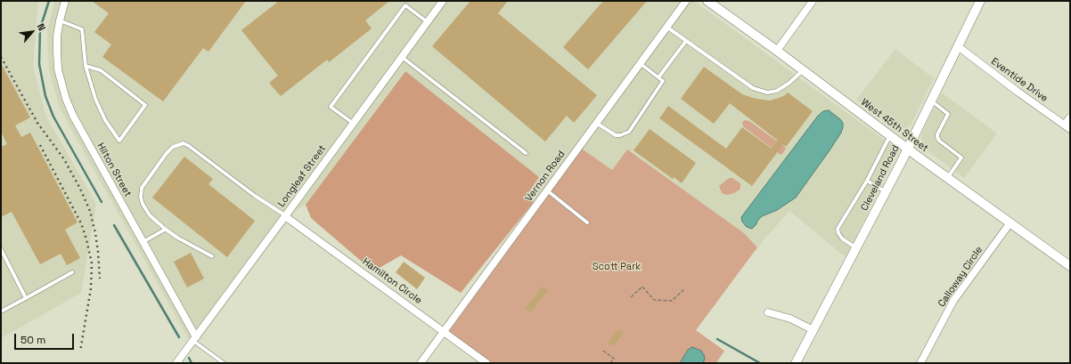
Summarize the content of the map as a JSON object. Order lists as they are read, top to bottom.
{
  "streets": {
    "street": [
      "Eventide Drive",
      "West 45th Street",
      "Hilton Street",
      "Longleaf Street",
      "Vernon Road",
      "Cleveland Road",
      "Calloway Circle",
      "Hamilton Circle"
    ]
  },
  "crossings": [
    ["Eventide Drive", "Cleveland Road"],
    ["West 45th Street", "Cleveland Road"],
    ["West 45th Street", "Calloway Circle"],
    ["Hilton Street", "Longleaf Street"],
    ["Longleaf Street", "Hamilton Circle"],
    ["Vernon Road", "Hamilton Circle"]
  ],
  "parks": ["Scott Park"],
  "scale_bar": "50 m",
  "north": "top right"
}
